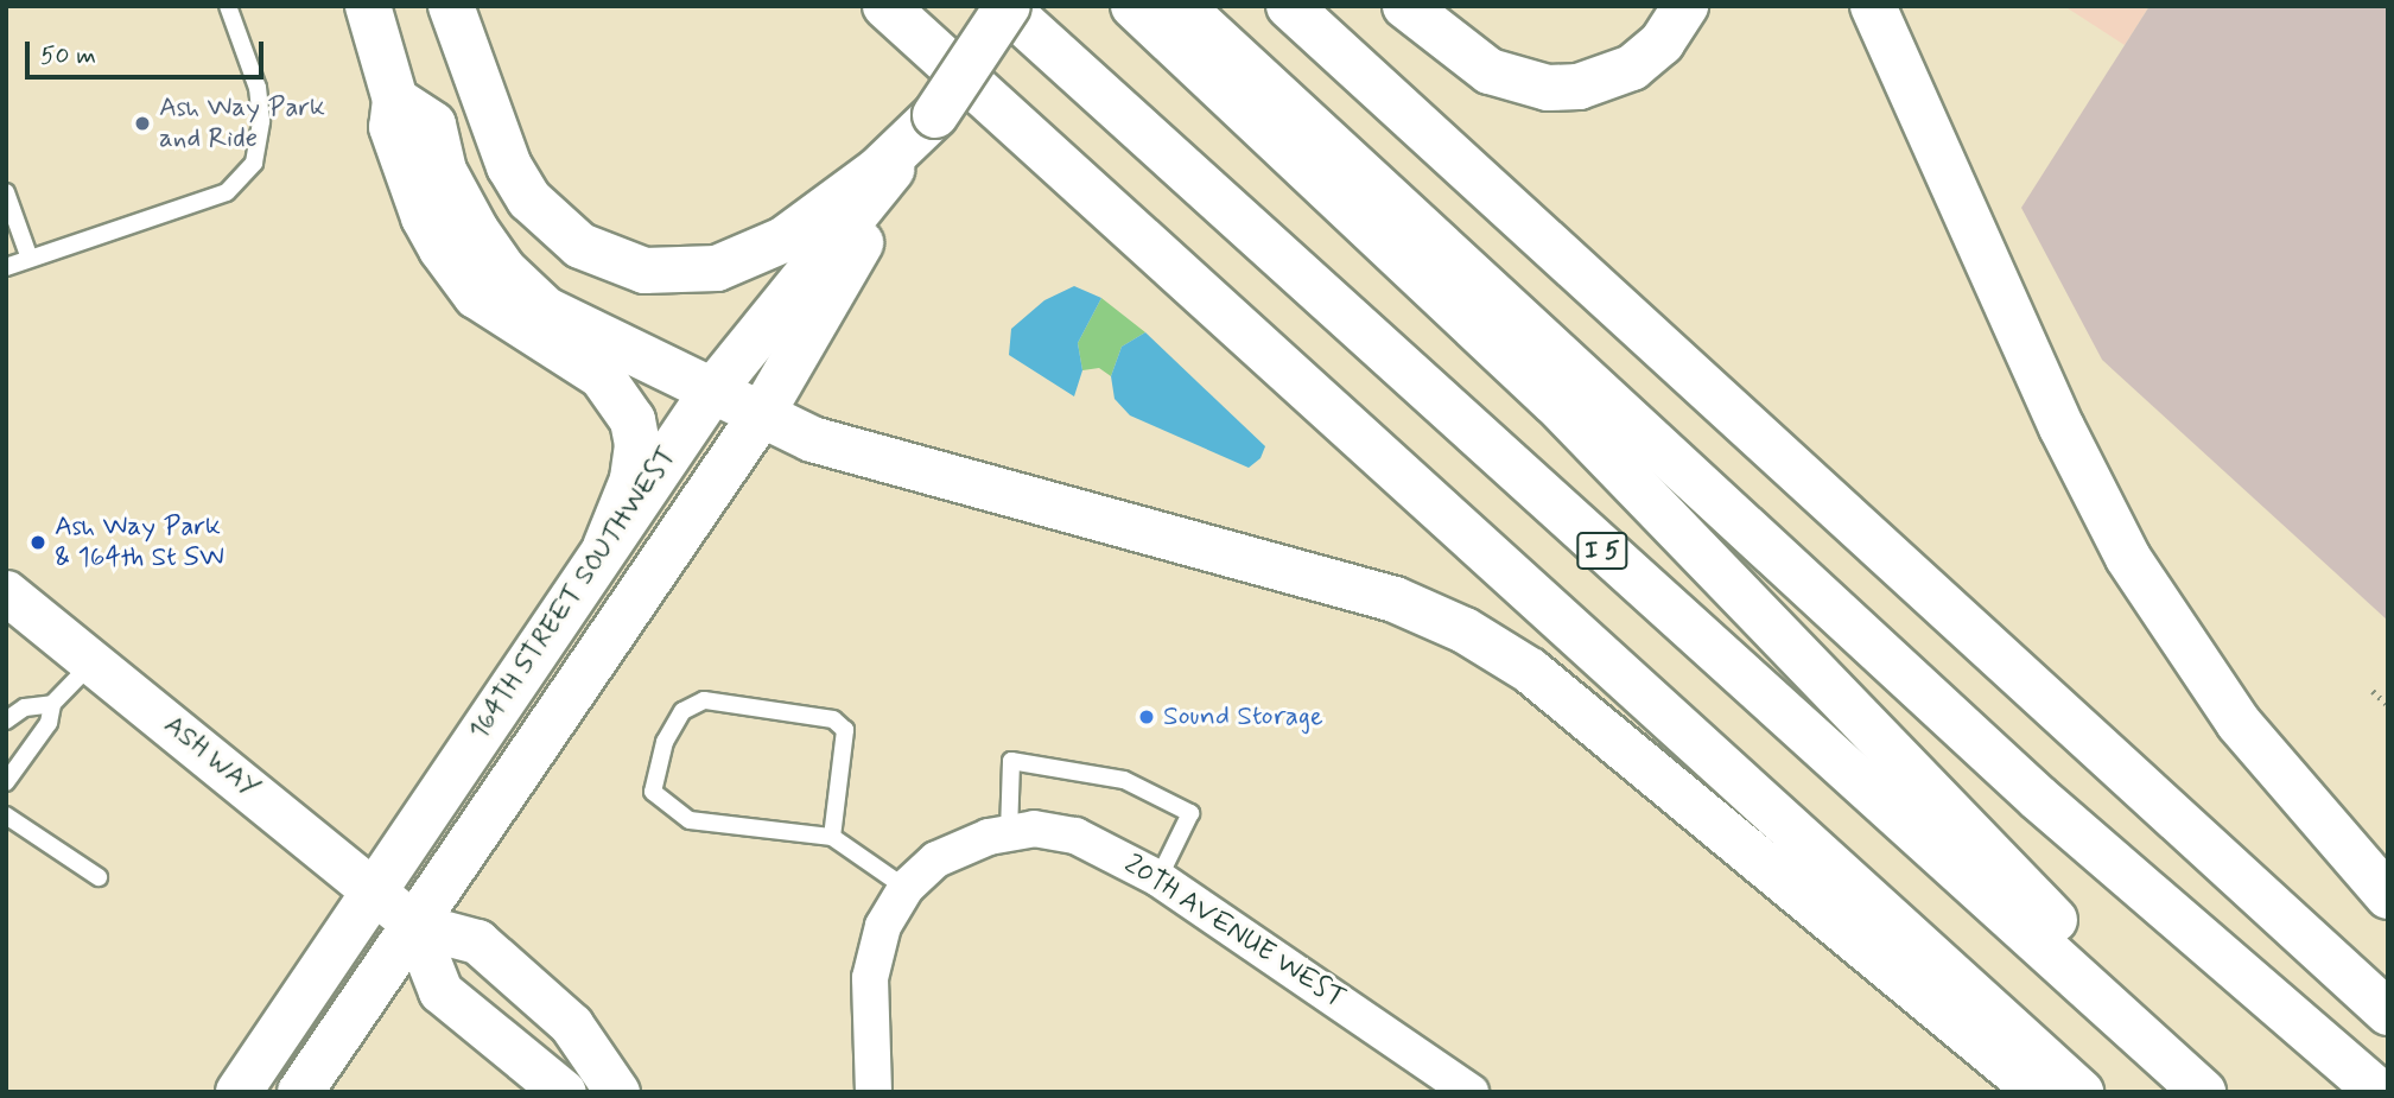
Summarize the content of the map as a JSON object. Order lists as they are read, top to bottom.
{
  "streets": {
    "main road": ["I 5", "164TH STREET SOUTHWEST"],
    "street": ["ASH WAY", "20TH AVENUE WEST"]
  },
  "crossings": [
    ["I 5", "164TH STREET SOUTHWEST"],
    ["164TH STREET SOUTHWEST", "ASH WAY"]
  ],
  "places": ["Ash Way Park and Ride", "Ash Way Park & 164th St SW", "Sound Storage"],
  "scale_bar": "50 m"
}
